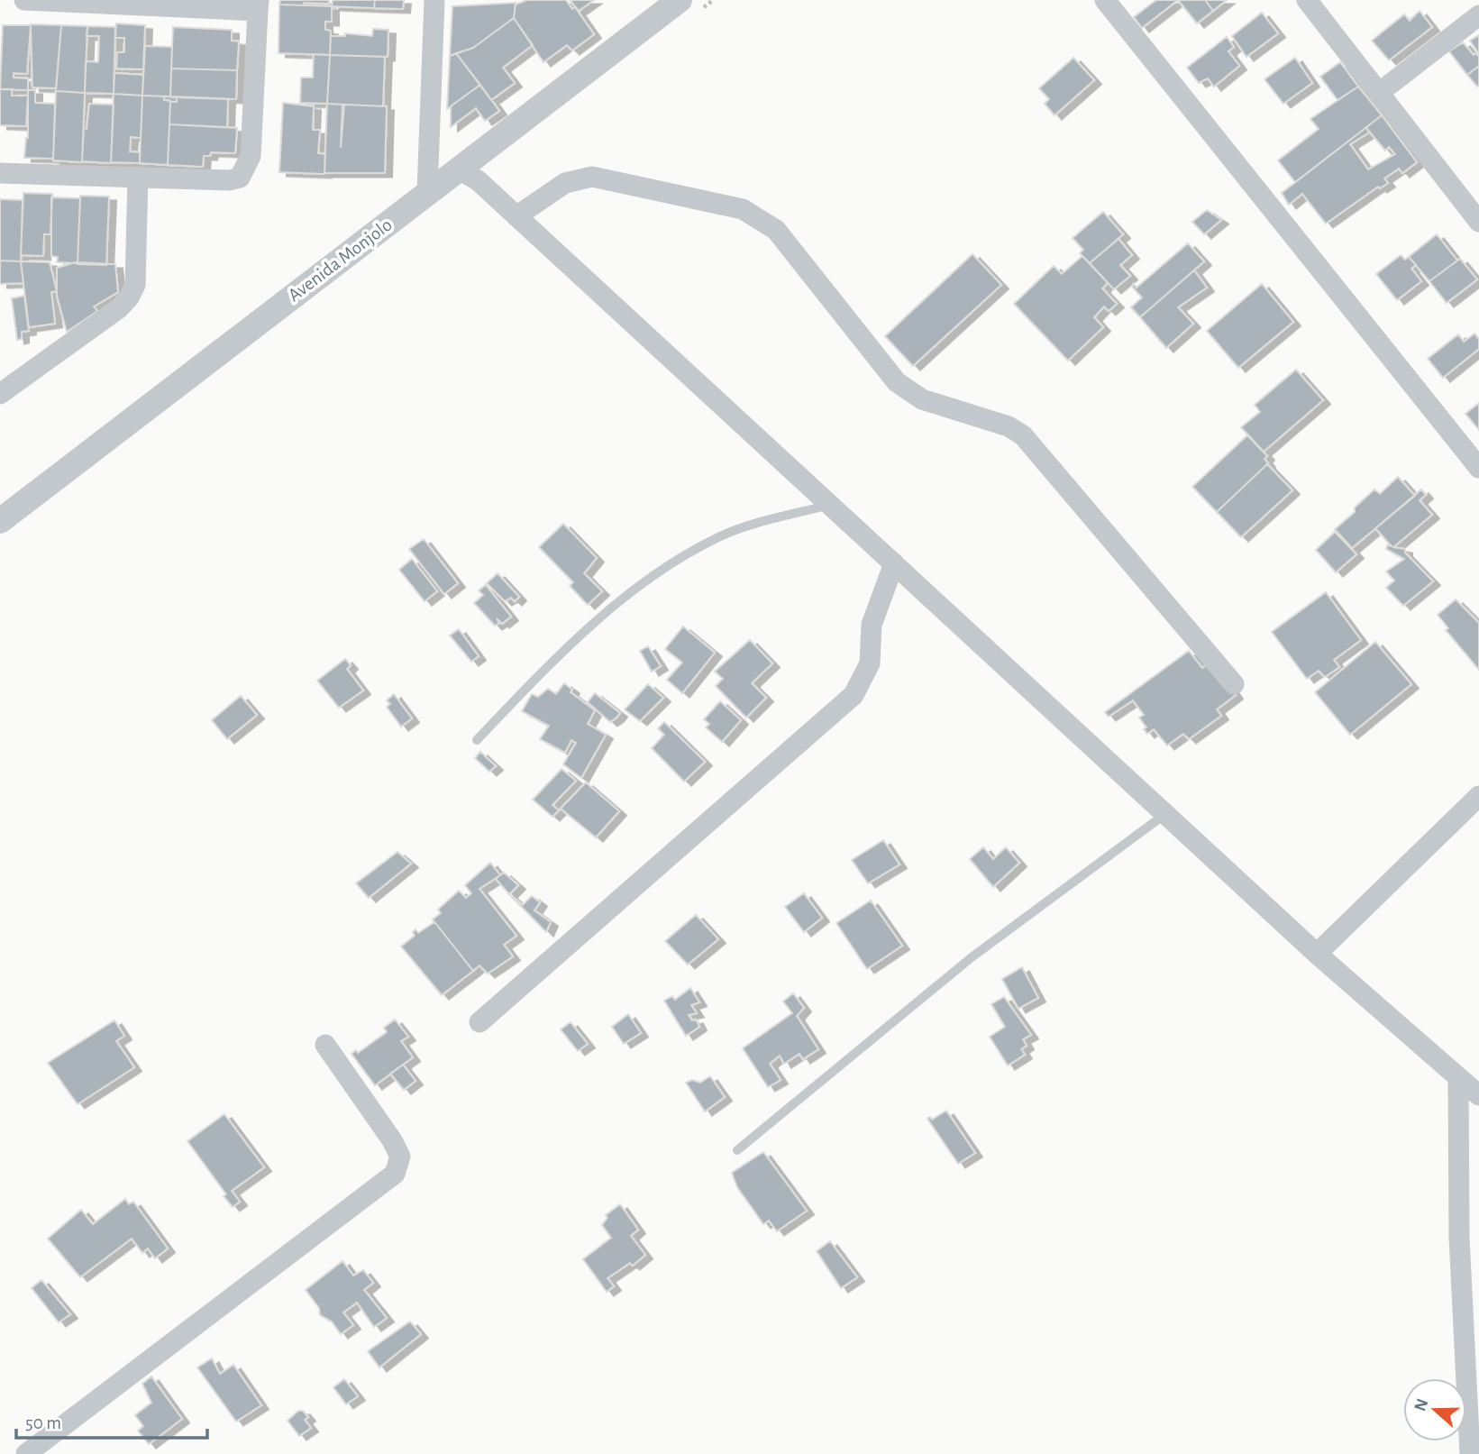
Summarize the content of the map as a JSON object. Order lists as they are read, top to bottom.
{
  "streets": {
    "street": ["Avenida Monjolo"]
  },
  "scale_bar": "50 m",
  "north": "left"
}
